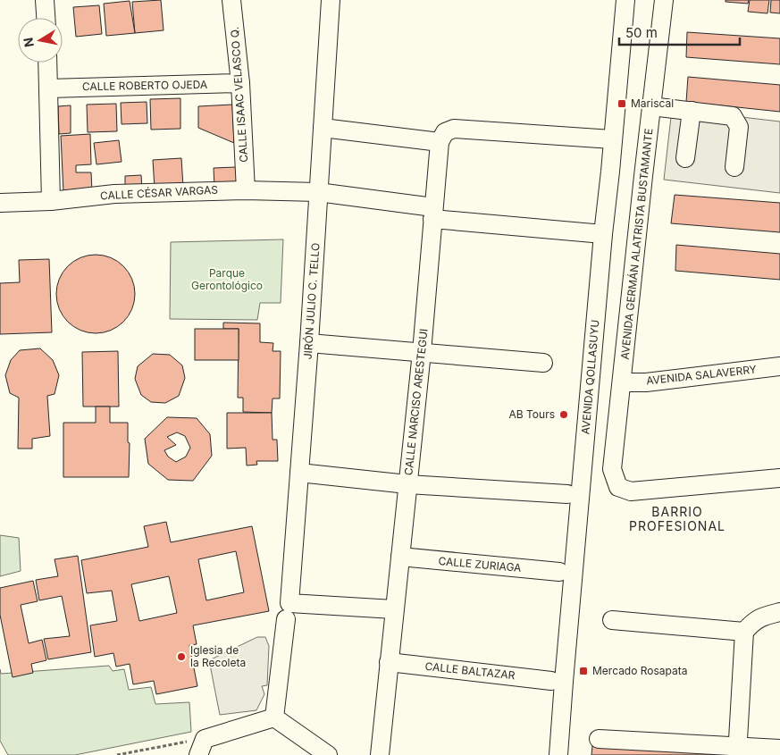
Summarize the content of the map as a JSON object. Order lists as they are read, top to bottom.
{
  "streets": {
    "street": [
      "CALLE ROBERTO OJEDA",
      "CALLE ISAAC VELASCO Q.",
      "CALLE CÉSAR VARGAS",
      "AVENIDA GERMÁN ALATRISTA BUSTAMANTE",
      "JIRÓN JULIO C. TELLO",
      "AVENIDA SALAVERRY",
      "AVENIDA QOLLASUYU",
      "CALLE NARCISO ARESTEGUI",
      "CALLE ZURIAGA",
      "CALLE BALTAZAR"
    ]
  },
  "crossings": [
    ["CALLE ROBERTO OJEDA", "CALLE ISAAC VELASCO Q."],
    ["CALLE ISAAC VELASCO Q.", "CALLE CÉSAR VARGAS"],
    ["CALLE CÉSAR VARGAS", "JIRÓN JULIO C. TELLO"],
    ["CALLE CÉSAR VARGAS", "AVENIDA QOLLASUYU"],
    ["CALLE CÉSAR VARGAS", "CALLE NARCISO ARESTEGUI"],
    ["AVENIDA GERMÁN ALATRISTA BUSTAMANTE", "AVENIDA SALAVERRY"],
    ["CALLE NARCISO ARESTEGUI", "CALLE ZURIAGA"],
    ["CALLE NARCISO ARESTEGUI", "CALLE BALTAZAR"]
  ],
  "districts": ["BARRIO PROFESIONAL"],
  "parks": ["Parque Gerontológico"],
  "places": {
    "transit": ["Mariscal", "Mercado Rosapata"],
    "other": ["AB Tours", "Iglesia de la Recoleta"]
  },
  "scale_bar": "50 m",
  "north": "left"
}
